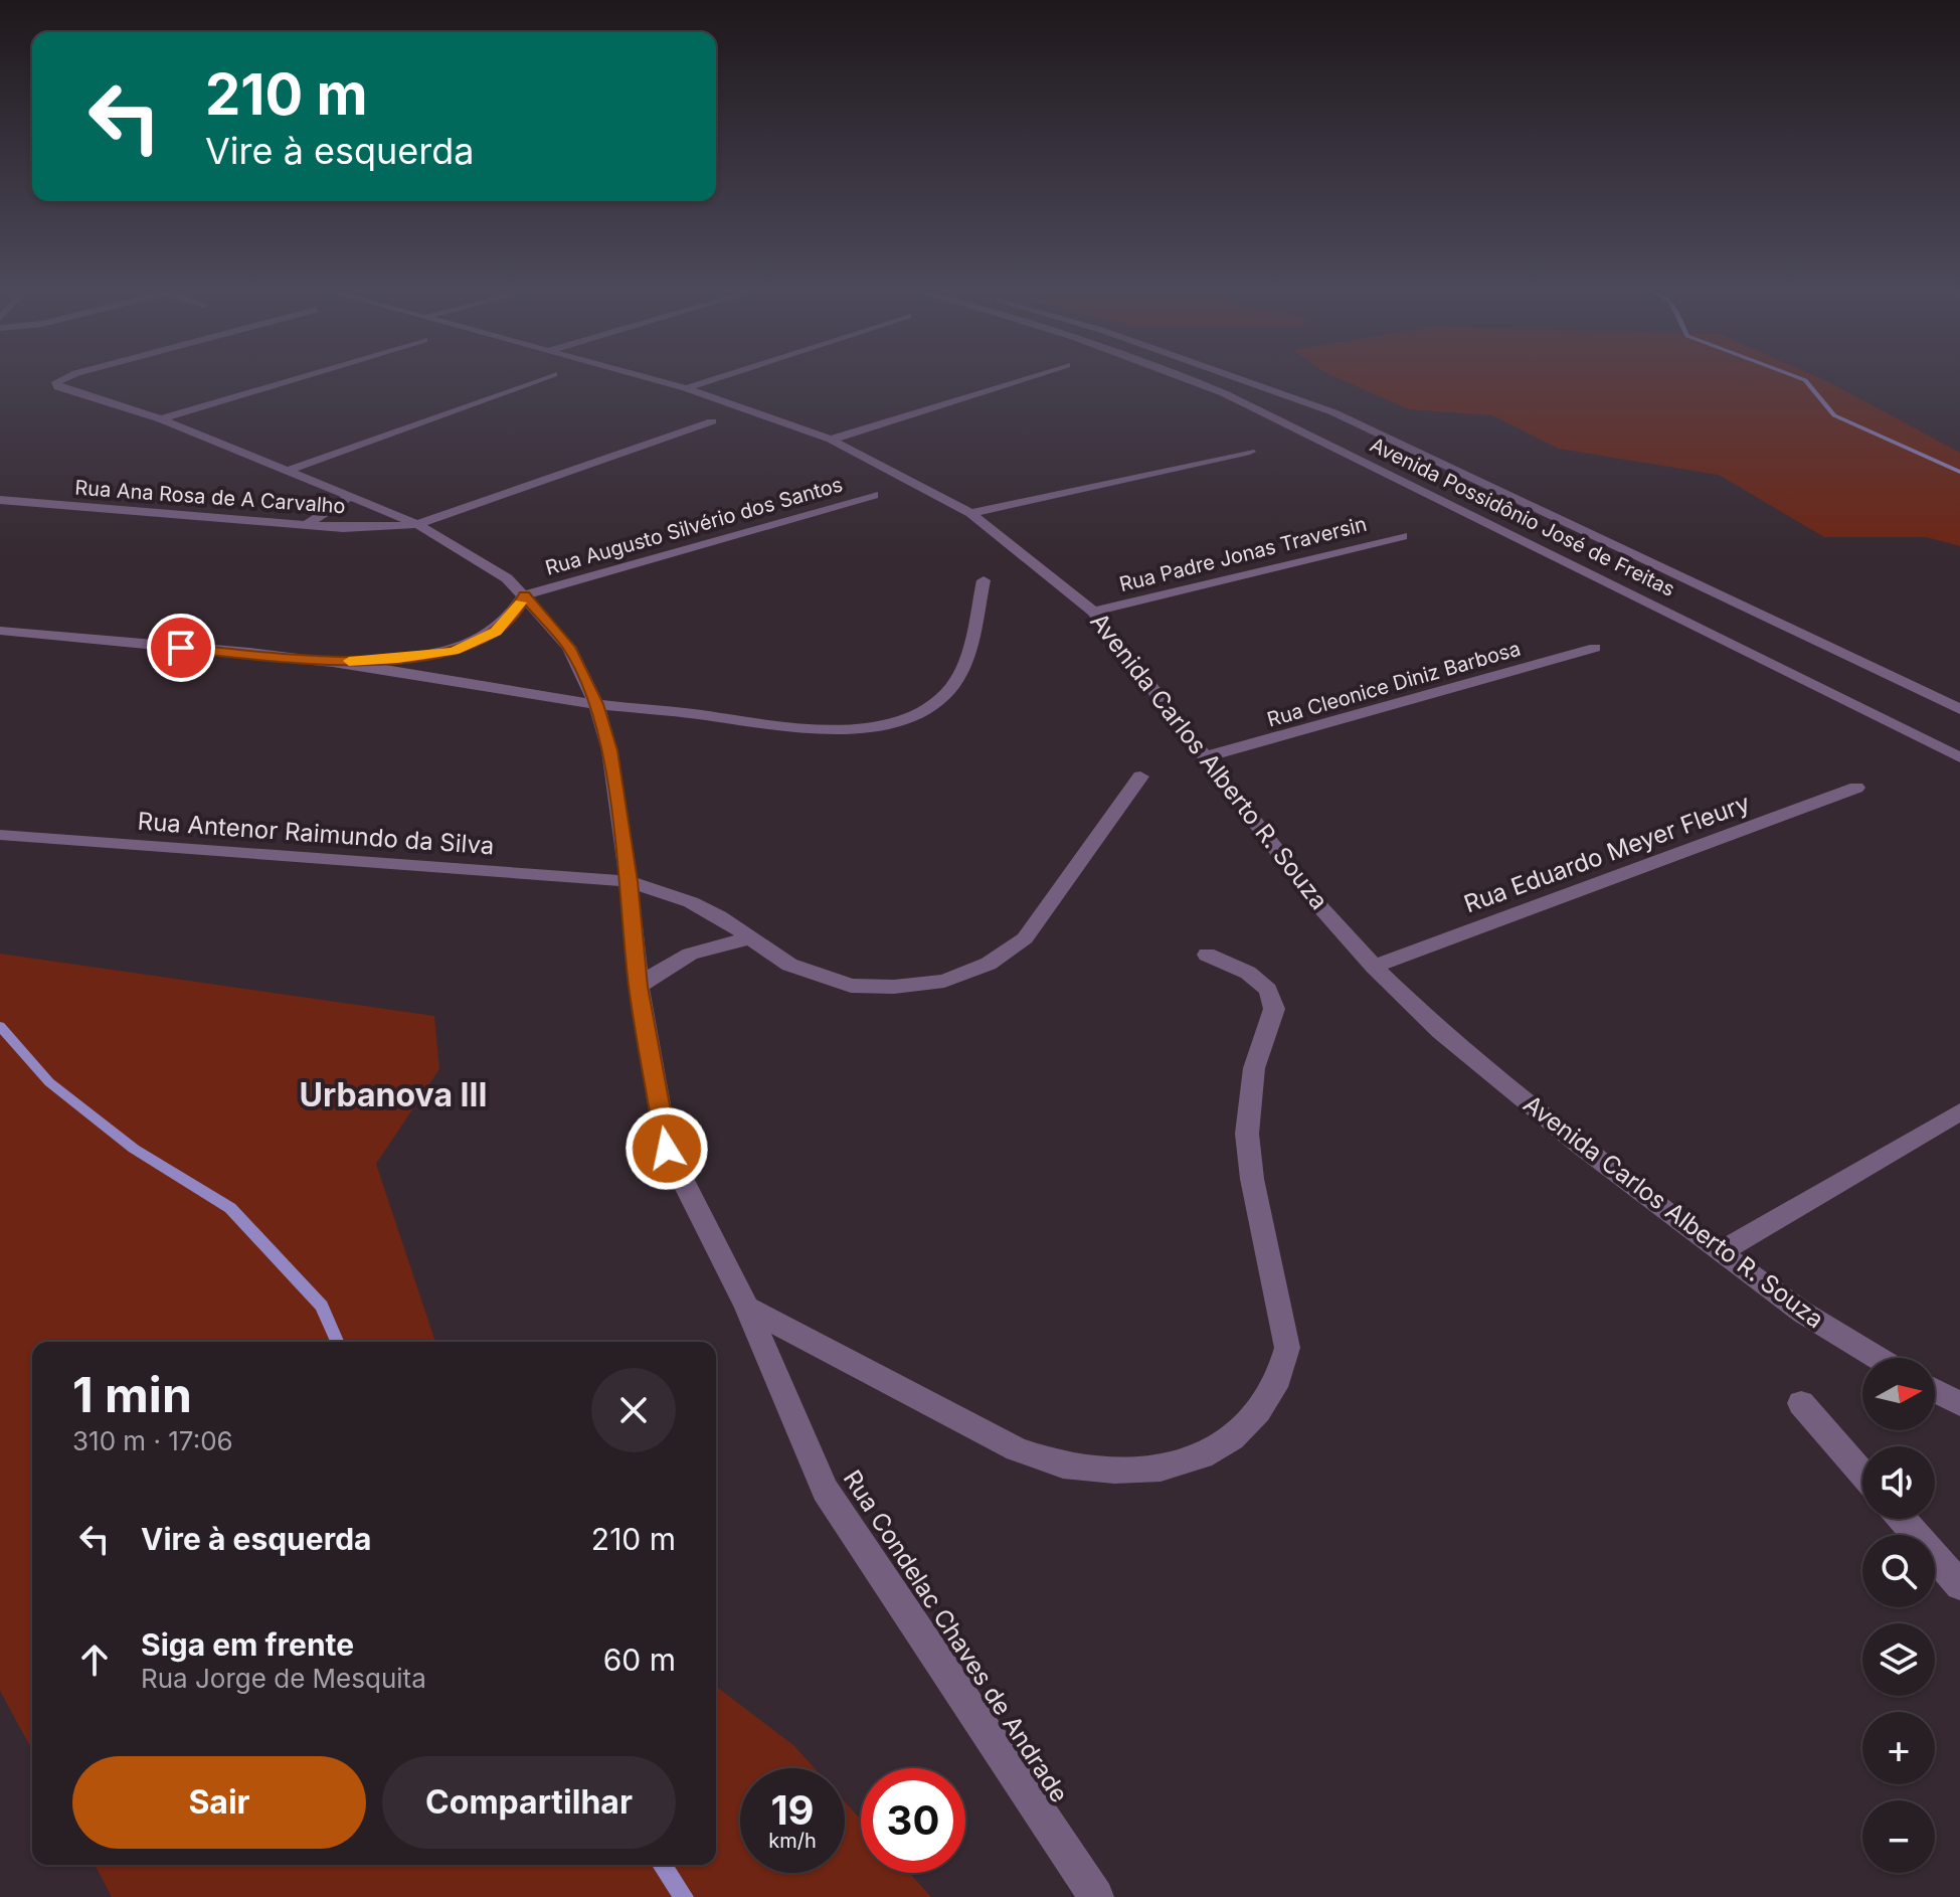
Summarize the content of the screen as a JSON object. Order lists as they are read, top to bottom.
{
  "streets": {
    "street": [
      "Rua Ana Rosa de A Carvalho",
      "Avenida Possidônio José de Freitas",
      "Rua Augusto Silvério dos Santos",
      "Rua Padre Jonas Traversin",
      "Rua Cleonice Diniz Barbosa",
      "Avenida Carlos Alberto R. Souza",
      "Rua Antenor Raimundo da Silva",
      "Rua Eduardo Meyer Fleury",
      "Rua Condelac Chaves de Andrade"
    ]
  },
  "crossings": [
    ["Rua Ana Rosa de A Carvalho", "Rua Condelac Chaves de Andrade"],
    ["Rua Augusto Silvério dos Santos", "Rua Condelac Chaves de Andrade"],
    ["Rua Padre Jonas Traversin", "Avenida Carlos Alberto R. Souza"],
    ["Rua Cleonice Diniz Barbosa", "Avenida Carlos Alberto R. Souza"],
    ["Avenida Carlos Alberto R. Souza", "Rua Eduardo Meyer Fleury"],
    ["Rua Antenor Raimundo da Silva", "Rua Condelac Chaves de Andrade"]
  ],
  "districts": ["Urbanova III"],
  "north": "right",
  "page": {
    "turn": ["210 m", "Vire à esquerda"],
    "heading": ["1 min", "310 m · 17:06"],
    "map_buttons": ["+", "−"],
    "list": [
      {
        "name": "Vire à esquerda",
        "value": "210 m"
      },
      {
        "name": "Siga em frente",
        "note": "Rua Jorge de Mesquita",
        "value": "60 m"
      }
    ],
    "buttons": ["Sair", "Compartilhar"],
    "speed": "19 km/h",
    "limit": "30"
  }
}
